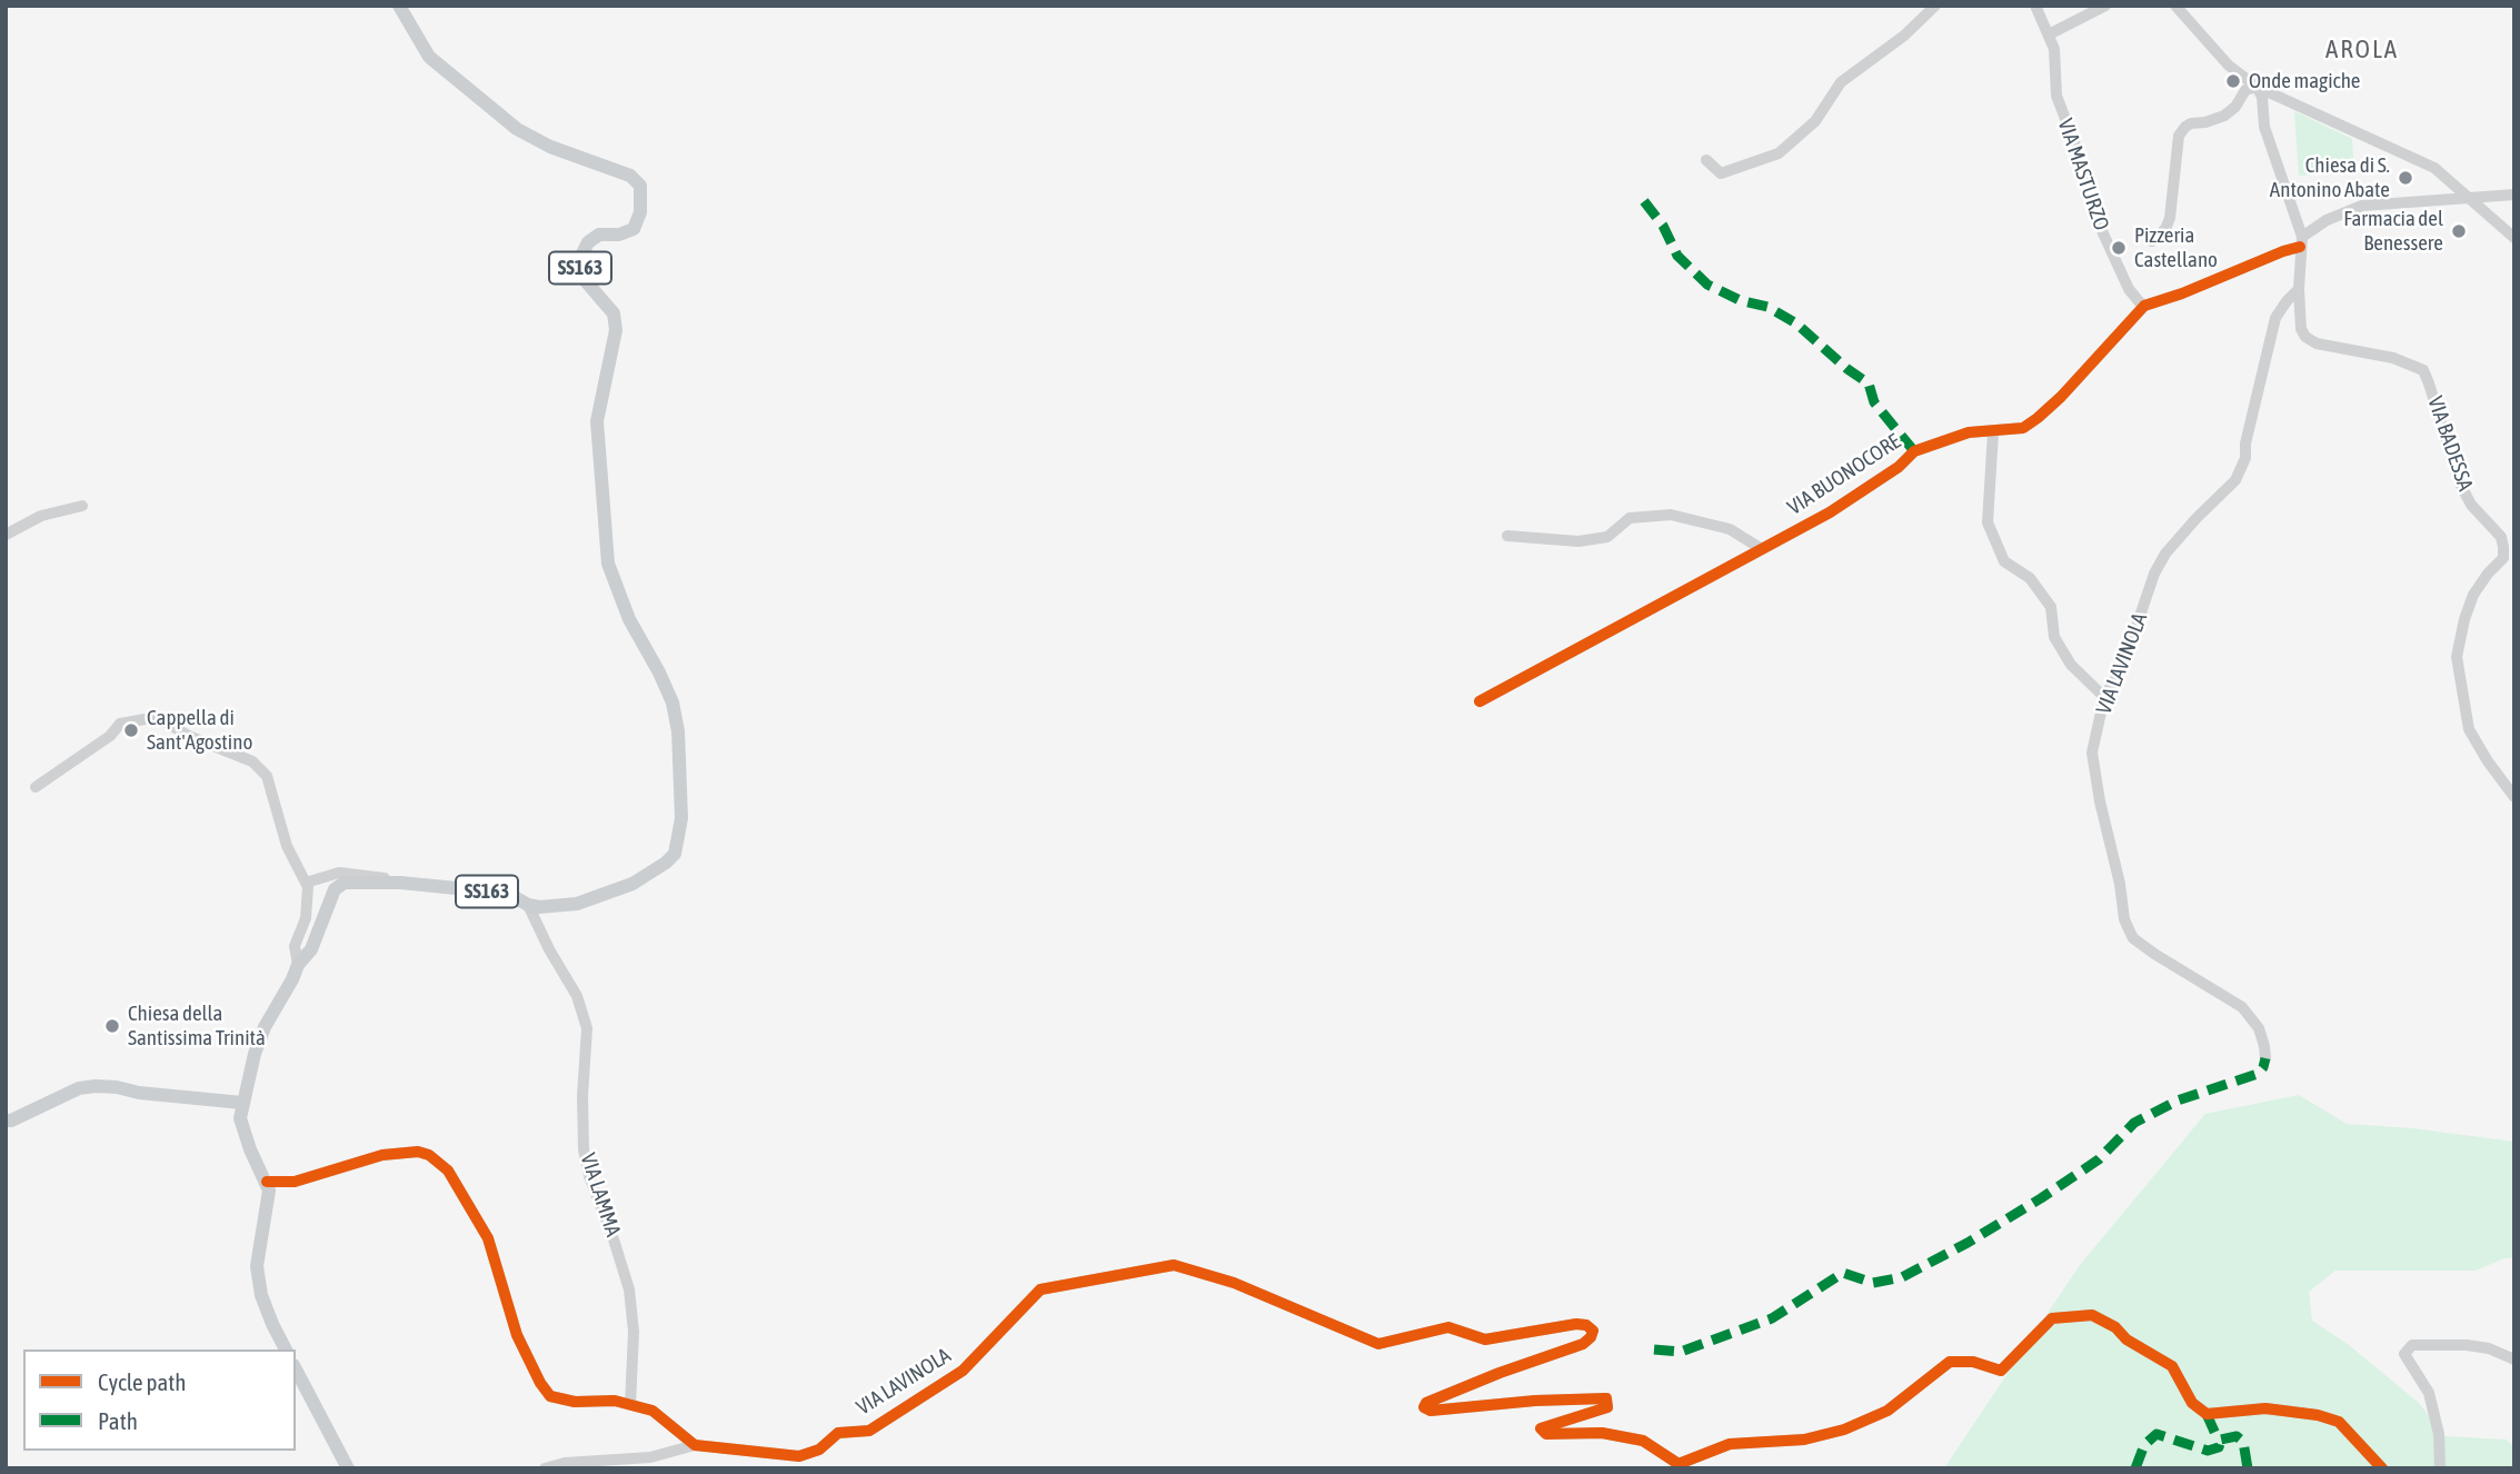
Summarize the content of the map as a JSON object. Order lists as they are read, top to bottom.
{
  "streets": {
    "main road": ["SS163"],
    "street": [
      "VIA MASTURZO",
      "VIA BADESSA",
      "VIA BUONOCORE",
      "VIA LAVINOLA",
      "VIA LAMMA"
    ]
  },
  "crossings": [
    ["VIA MASTURZO", "VIA BUONOCORE"],
    ["SS163", "VIA LAMMA"],
    ["VIA BADESSA", "VIA BUONOCORE"],
    ["VIA BADESSA", "VIA LAVINOLA"]
  ],
  "districts": ["AROLA"],
  "places": [
    "Onde magiche",
    "Chiesa di S. Antonino Abate",
    "Farmacia del Benessere",
    "Pizzeria Castellano",
    "Cappella di Sant'Agostino",
    "Chiesa della Santissima Trinità"
  ],
  "legend": ["Cycle path", "Path"]
}
